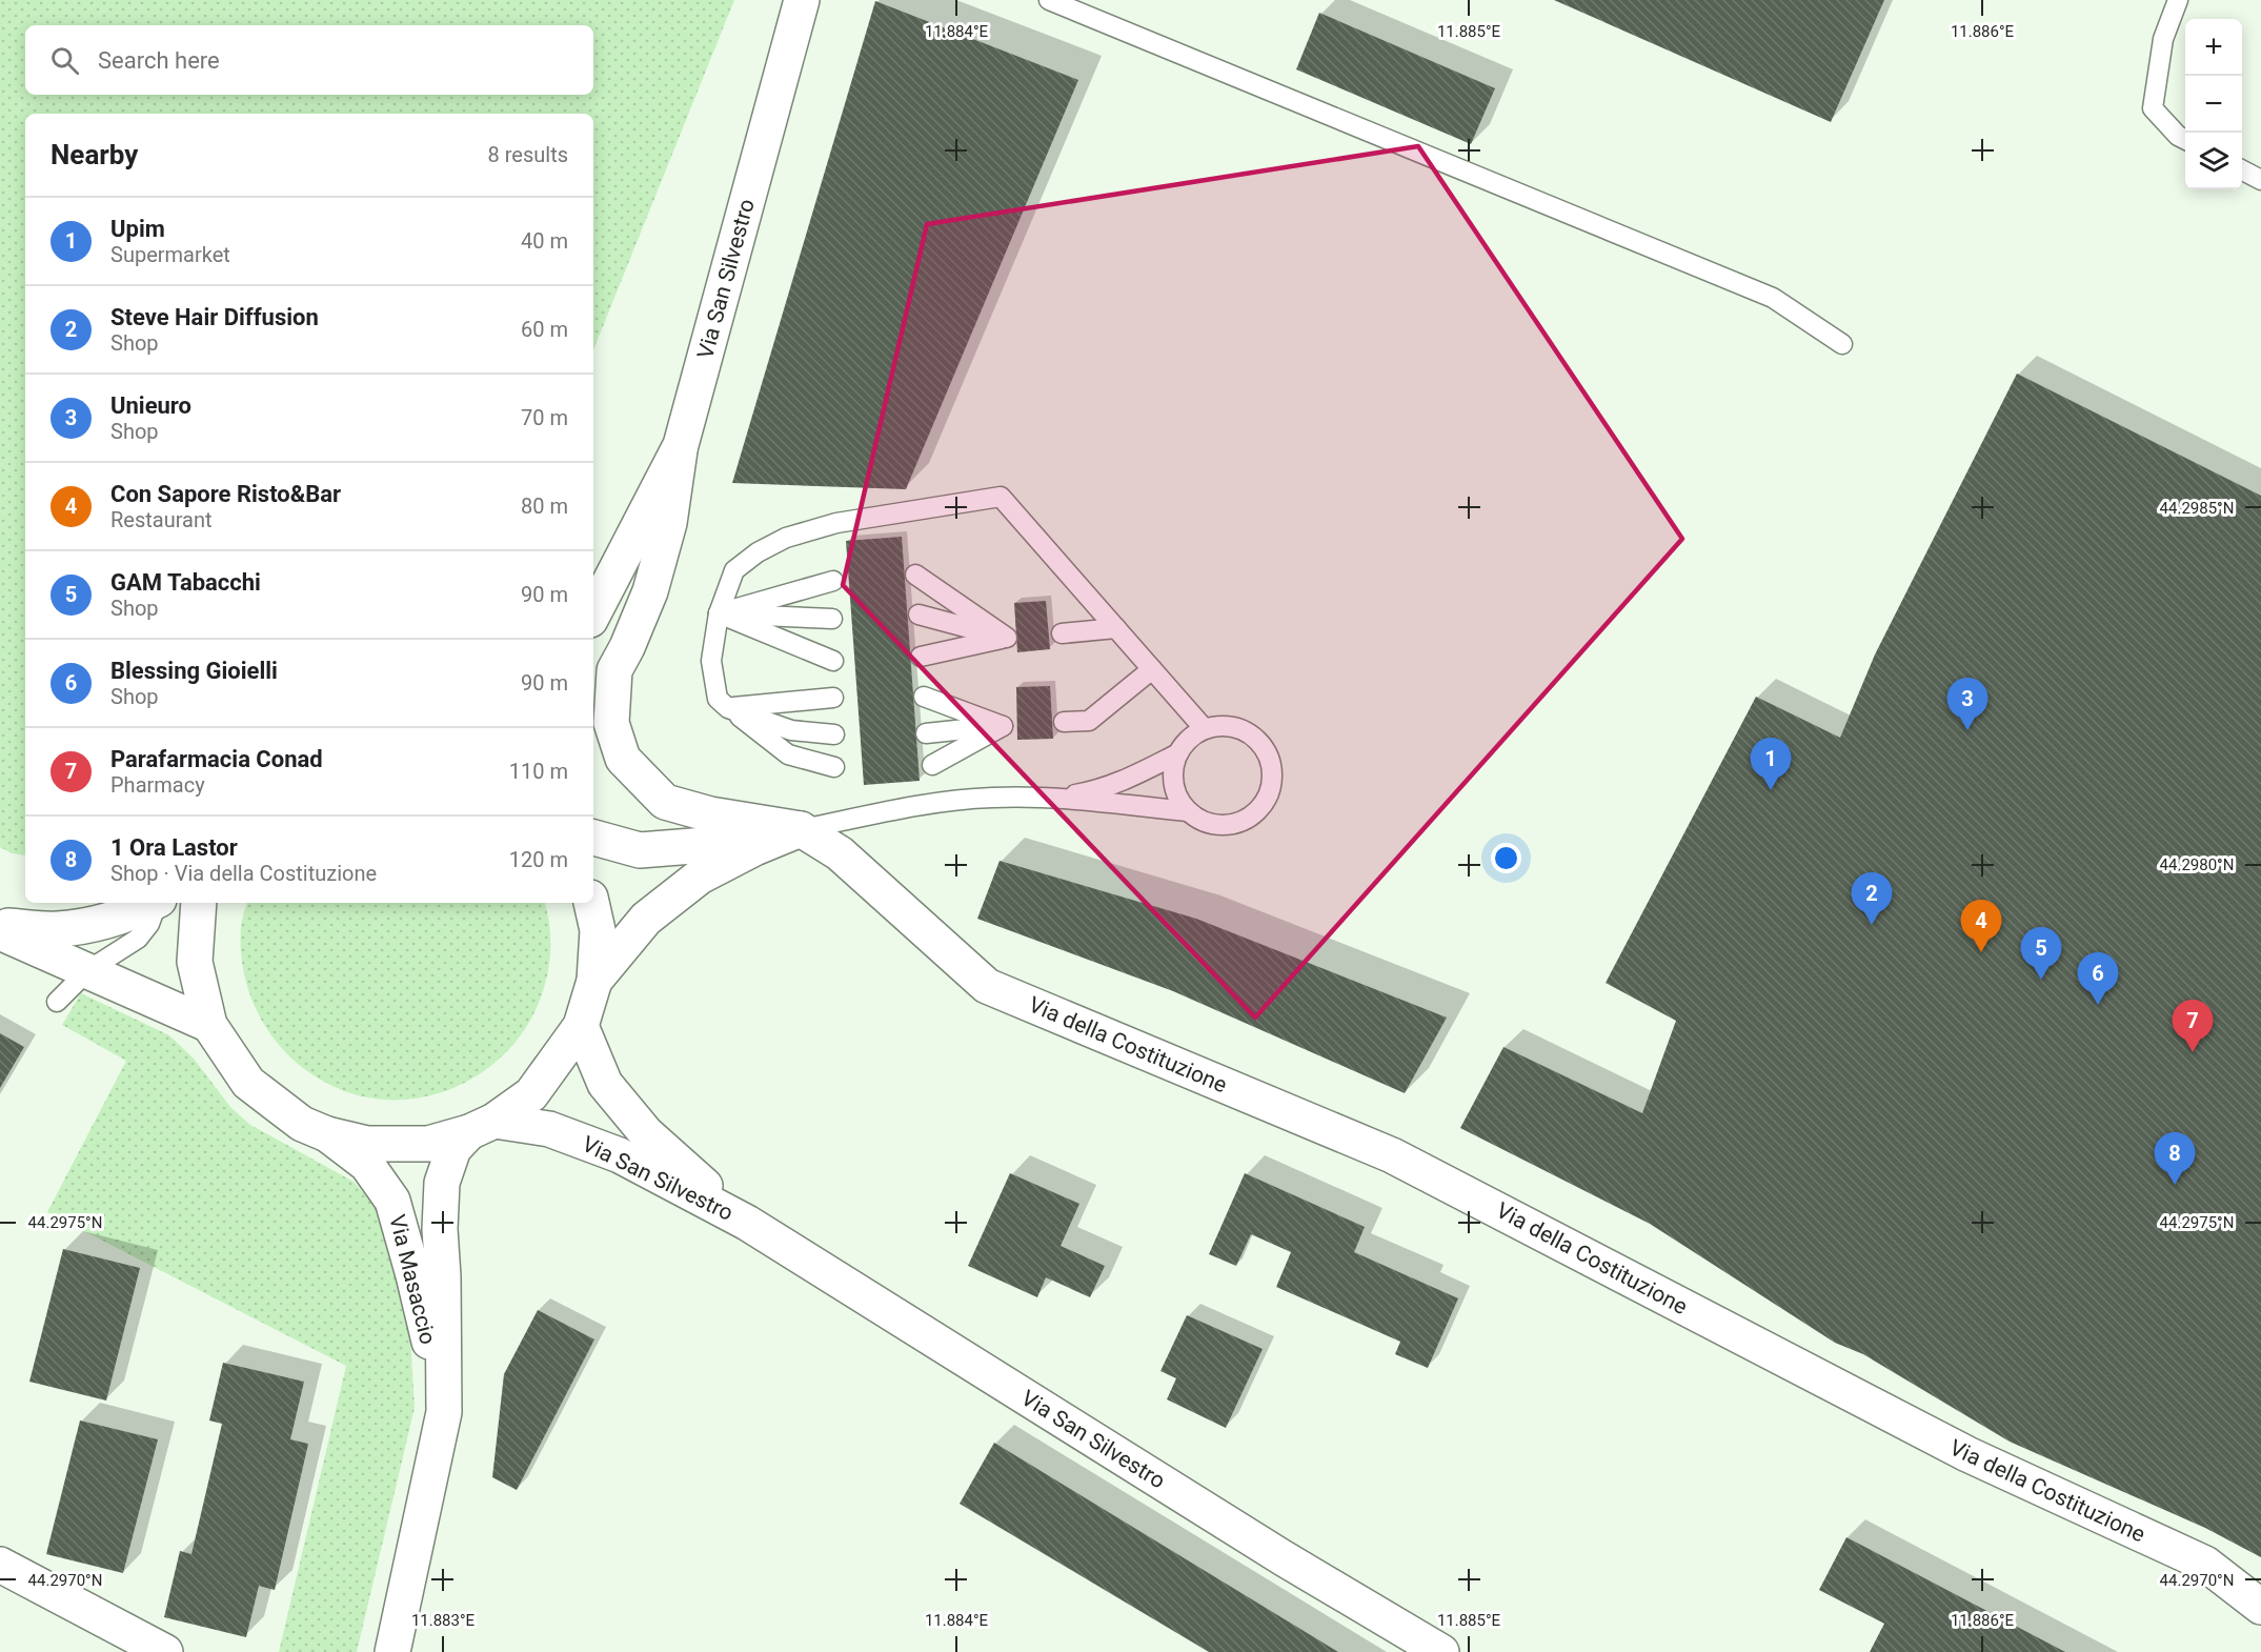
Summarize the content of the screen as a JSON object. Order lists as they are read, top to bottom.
{
  "streets": {
    "street": ["Via San Silvestro", "Via della Costituzione", "Via Masaccio"]
  },
  "crossings": [
    ["Via San Silvestro", "Via della Costituzione"],
    ["Via San Silvestro", "Via Masaccio"]
  ],
  "page": {
    "map_buttons": ["+", "−"],
    "search": "Search here",
    "heading": ["Nearby", "8 results"],
    "list": [
      {
        "mark": "1",
        "name": "Upim",
        "note": "Supermarket",
        "value": "40 m"
      },
      {
        "mark": "2",
        "name": "Steve Hair Diffusion",
        "note": "Shop",
        "value": "60 m"
      },
      {
        "mark": "3",
        "name": "Unieuro",
        "note": "Shop",
        "value": "70 m"
      },
      {
        "mark": "4",
        "name": "Con Sapore Risto&Bar",
        "note": "Restaurant",
        "value": "80 m"
      },
      {
        "mark": "5",
        "name": "GAM Tabacchi",
        "note": "Shop",
        "value": "90 m"
      },
      {
        "mark": "6",
        "name": "Blessing Gioielli",
        "note": "Shop",
        "value": "90 m"
      },
      {
        "mark": "7",
        "name": "Parafarmacia Conad",
        "note": "Pharmacy",
        "value": "110 m"
      },
      {
        "mark": "8",
        "name": "1 Ora Lastor",
        "note": "Shop · Via della Costituzione",
        "value": "120 m"
      }
    ],
    "pins": [
      "3",
      "1",
      "2",
      "4",
      "5",
      "6",
      "7",
      "8"
    ]
  },
  "coordinates": [
    "11.884°E",
    "11.885°E",
    "11.886°E",
    "44.2985°N",
    "44.2980°N",
    "44.2975°N",
    "44.2970°N",
    "11.883°E"
  ]
}
